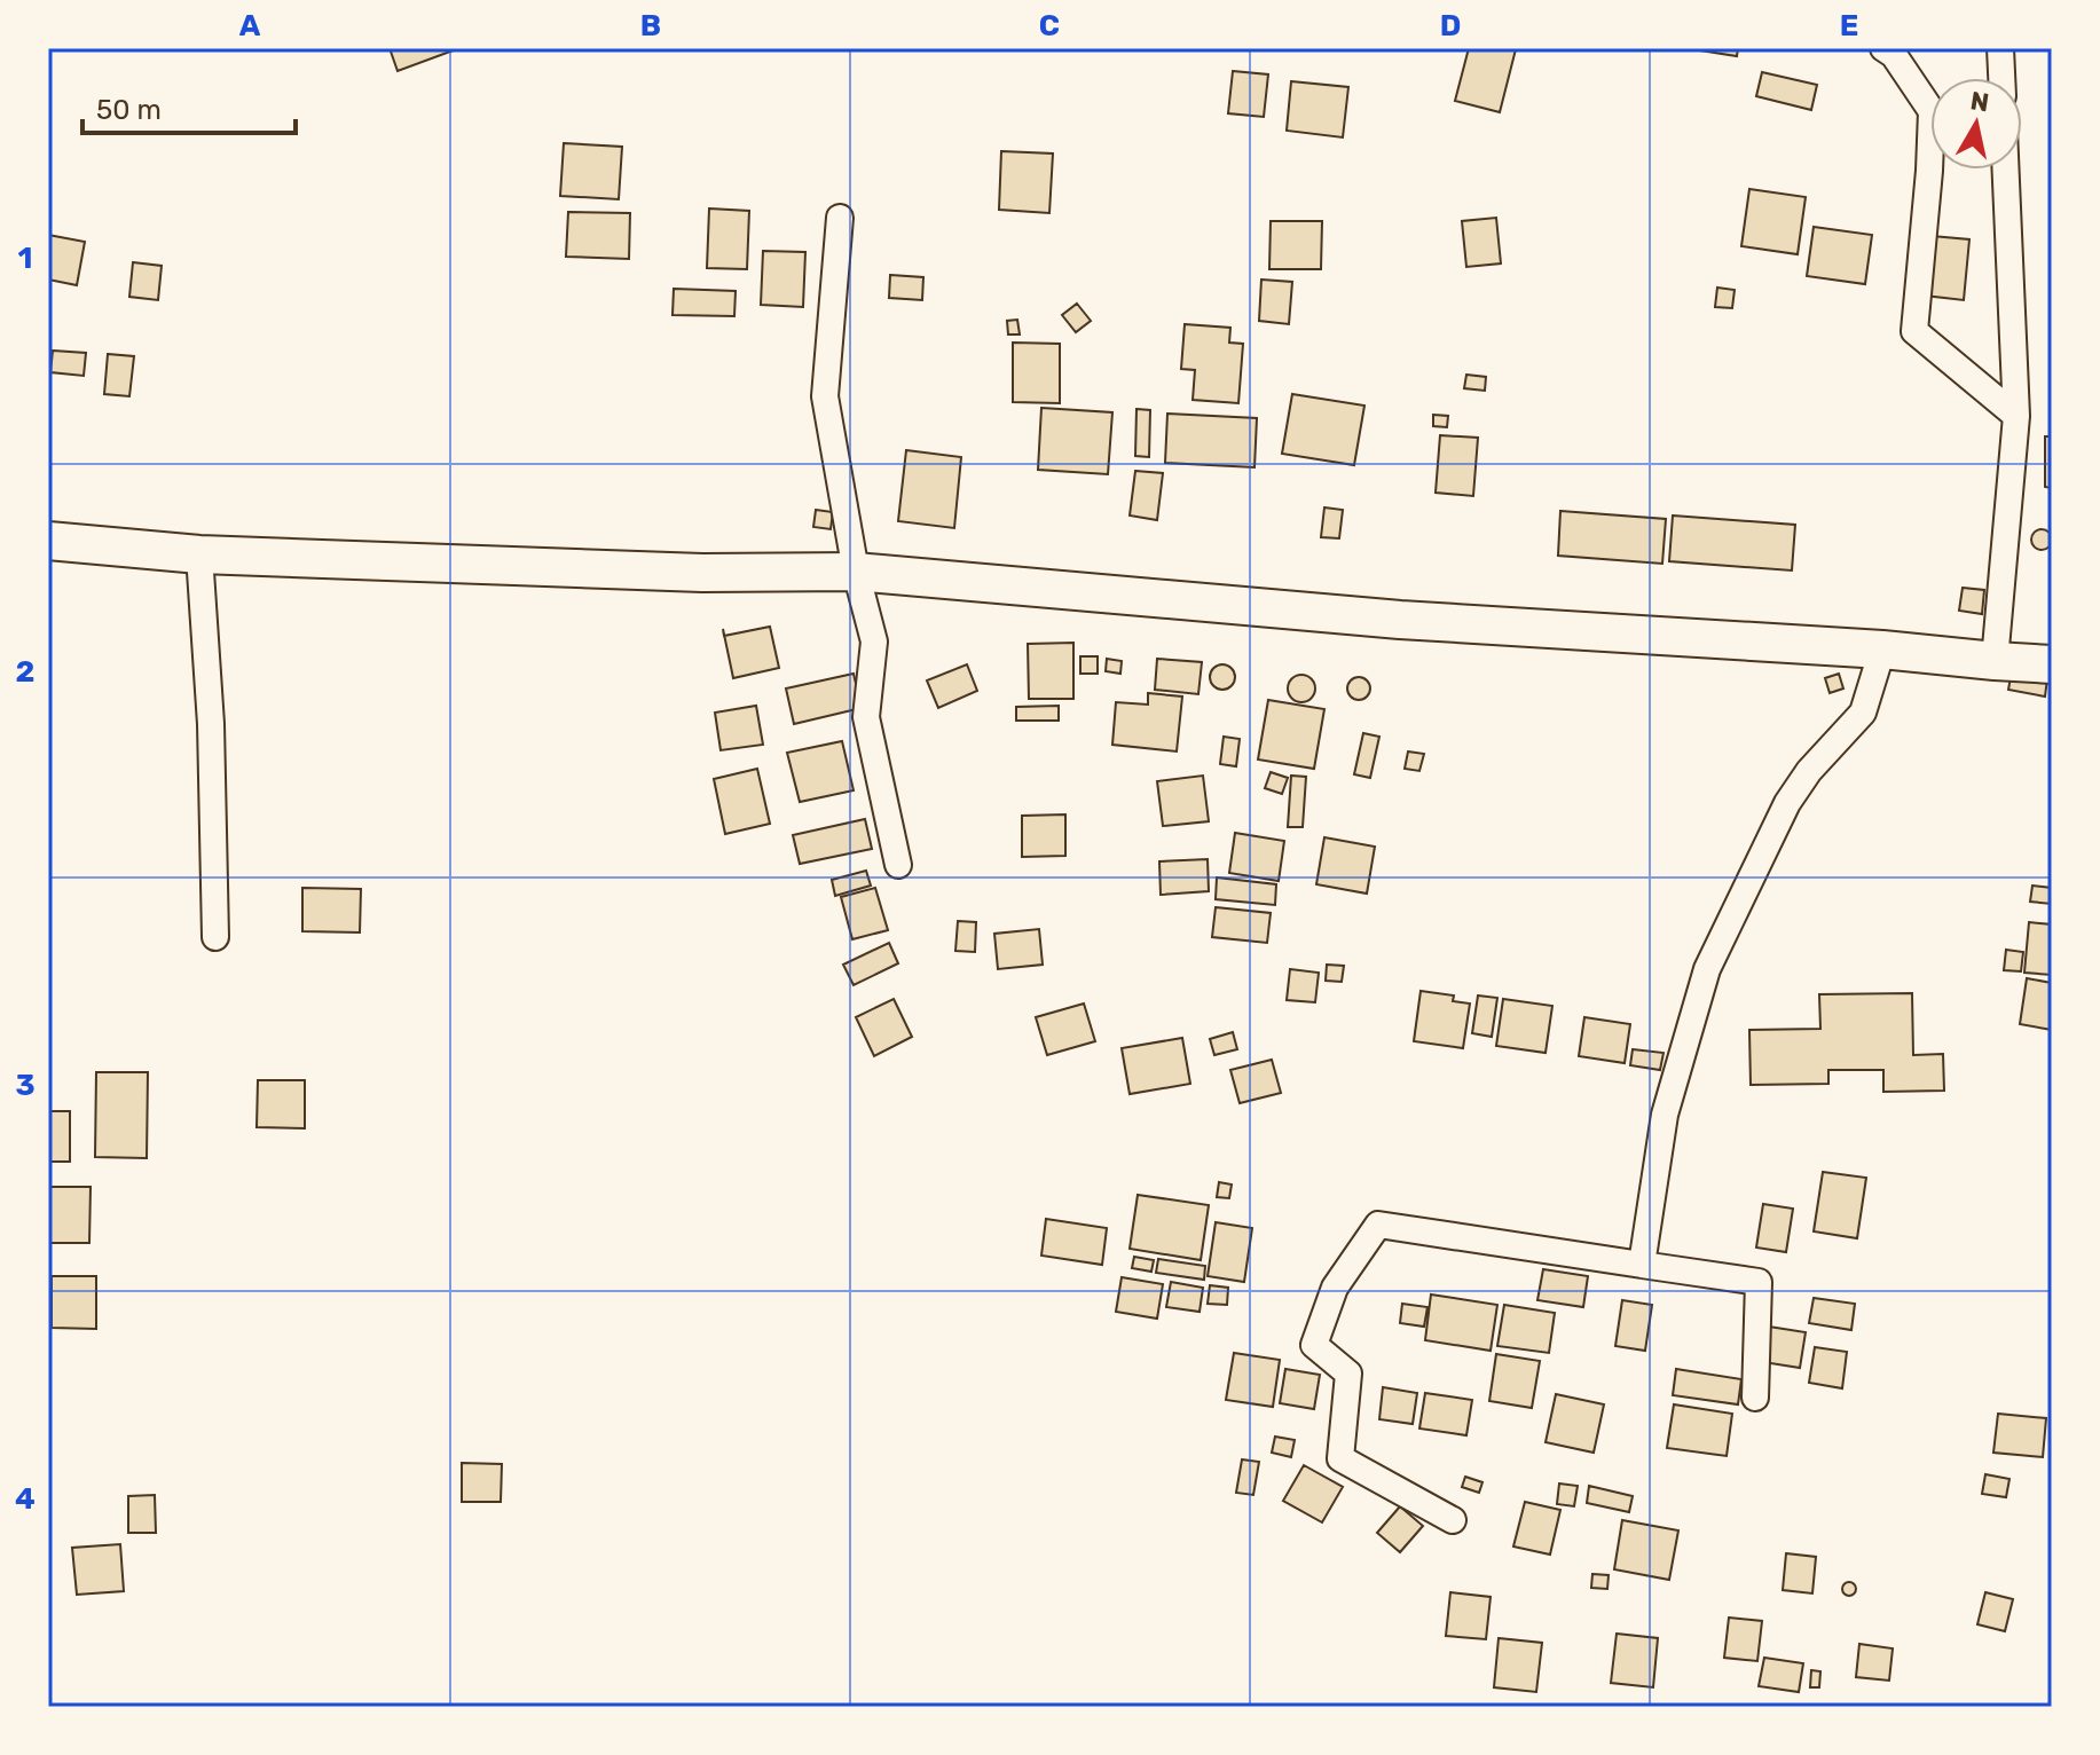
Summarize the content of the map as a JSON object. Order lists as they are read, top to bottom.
{
  "scale_bar": "50 m",
  "north": "top",
  "grid": {
    "columns": [
      "A",
      "B",
      "C",
      "D",
      "E"
    ],
    "rows": [
      "1",
      "2",
      "3",
      "4"
    ]
  }
}
